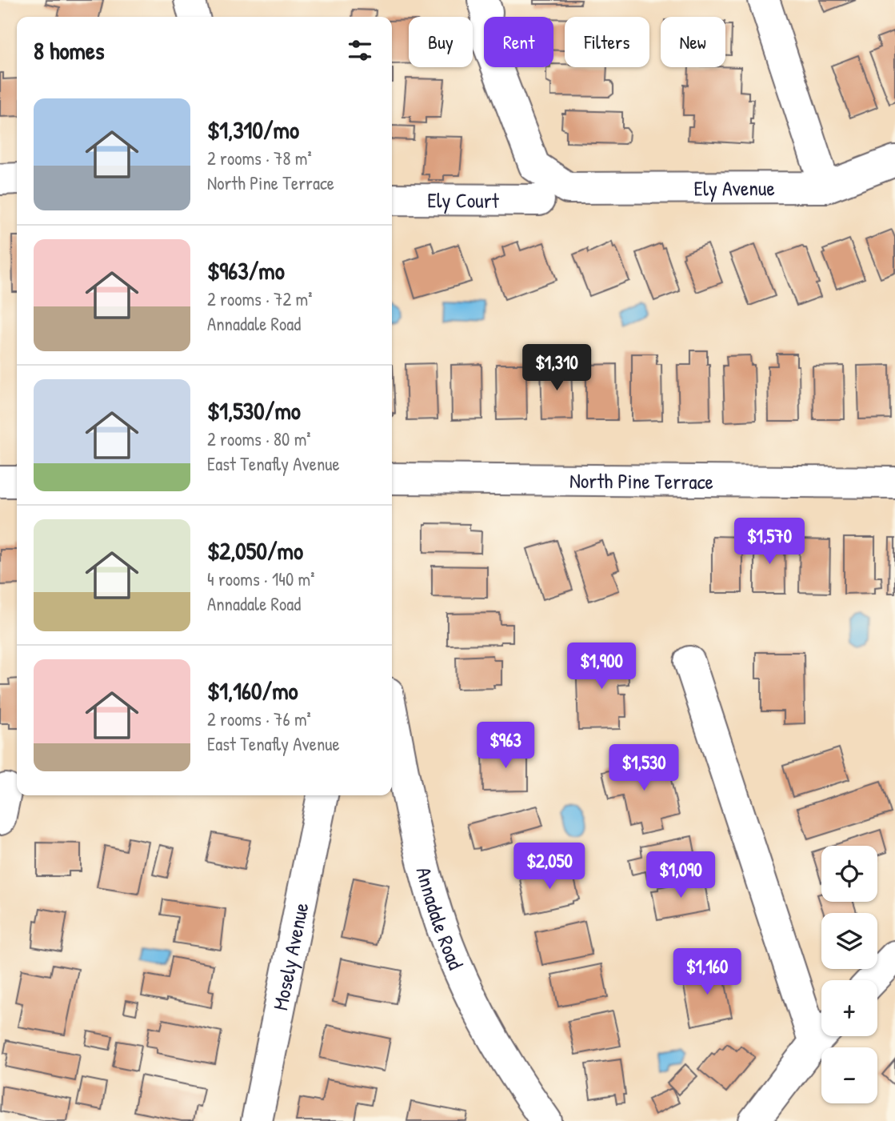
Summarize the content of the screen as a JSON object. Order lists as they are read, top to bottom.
{
  "streets": {
    "street": [
      "Ely Avenue",
      "Ely Court",
      "North Pine Terrace",
      "Annadale Road",
      "Mosely Avenue"
    ]
  },
  "page": {
    "chip": [
      "Buy",
      "Rent",
      "Filters",
      "New"
    ],
    "heading": "8 homes",
    "list": [
      {
        "name": "$1,310/mo",
        "note": "2 rooms · 78 m² · North Pine Terrace"
      },
      {
        "name": "$963/mo",
        "note": "2 rooms · 72 m² · Annadale Road"
      },
      {
        "name": "$1,530/mo",
        "note": "2 rooms · 80 m² · East Tenafly Avenue"
      },
      {
        "name": "$2,050/mo",
        "note": "4 rooms · 140 m² · Annadale Road"
      },
      {
        "name": "$1,160/mo",
        "note": "2 rooms · 76 m² · East Tenafly Avenue"
      }
    ],
    "price": [
      "$1,310",
      "$1,570",
      "$1,900",
      "$963",
      "$1,530",
      "$2,050",
      "$1,090",
      "$1,160"
    ],
    "map_buttons": ["+", "−"]
  }
}
